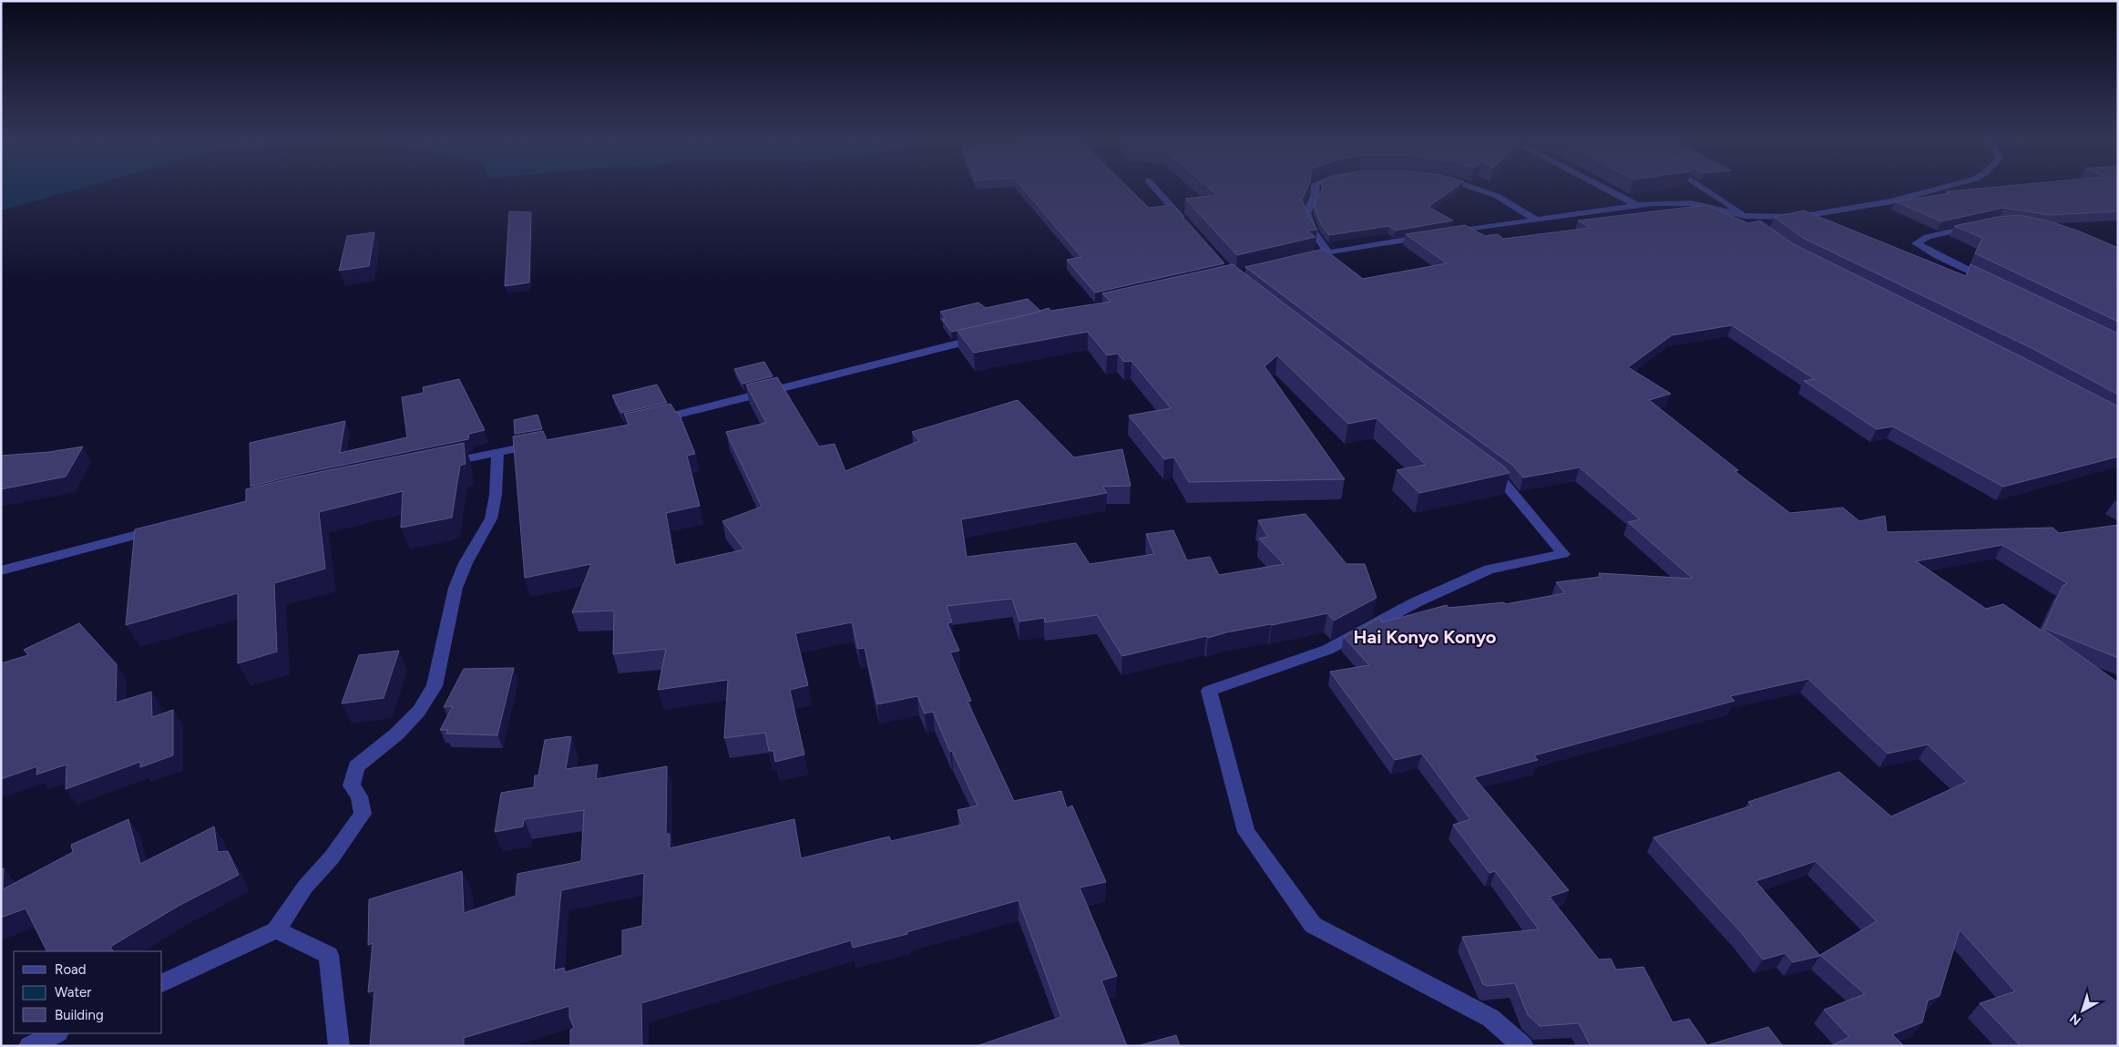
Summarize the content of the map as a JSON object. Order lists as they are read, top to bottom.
{
  "districts": ["Hai Konyo Konyo"],
  "legend": ["Road", "Water", "Building"],
  "north": "bottom left"
}
